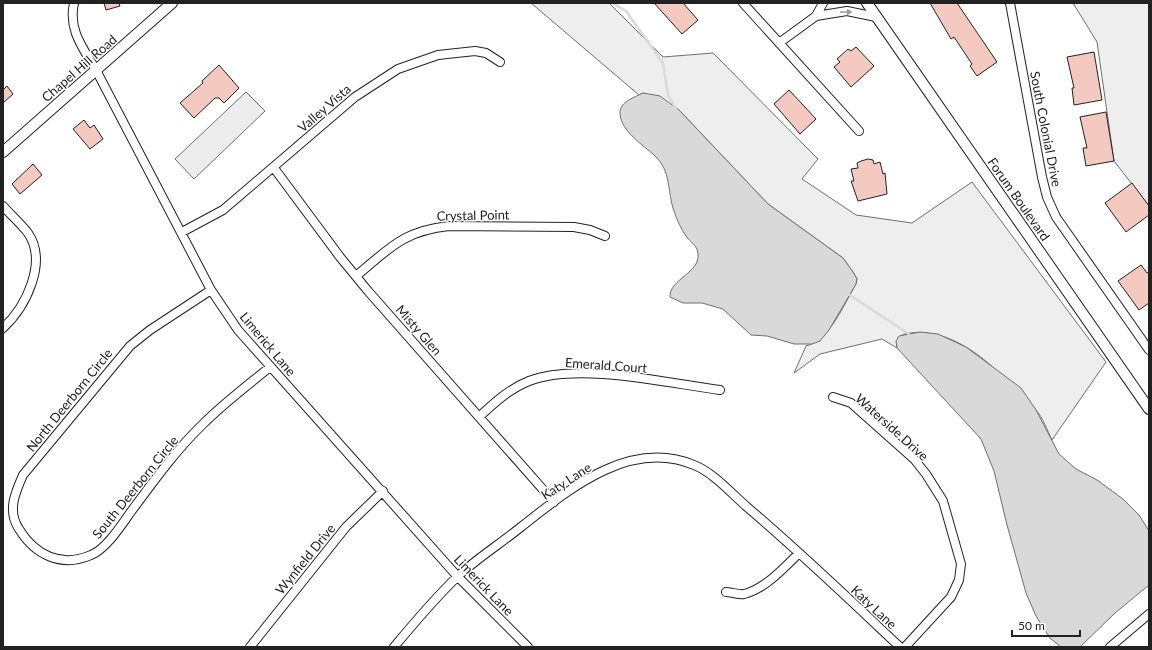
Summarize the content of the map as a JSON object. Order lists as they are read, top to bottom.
{
  "streets": {
    "street": [
      "Chapel Hill Road",
      "Valley Vista",
      "South Colonial Drive",
      "Forum Boulevard",
      "Crystal Point",
      "Misty Glen",
      "Limerick Lane",
      "Emerald Court",
      "North Deerborn Circle",
      "Waterside Drive",
      "Katy Lane",
      "South Deerborn Circle",
      "Wynfield Drive"
    ]
  },
  "crossings": [
    ["Chapel Hill Road", "Limerick Lane"],
    ["Valley Vista", "Misty Glen"],
    ["Valley Vista", "Limerick Lane"],
    ["Crystal Point", "Misty Glen"],
    ["Misty Glen", "Emerald Court"],
    ["Misty Glen", "Katy Lane"],
    ["Limerick Lane", "North Deerborn Circle"],
    ["Limerick Lane", "Katy Lane"],
    ["Limerick Lane", "South Deerborn Circle"],
    ["Limerick Lane", "Wynfield Drive"],
    ["North Deerborn Circle", "South Deerborn Circle"]
  ],
  "scale_bar": "50 m"
}
